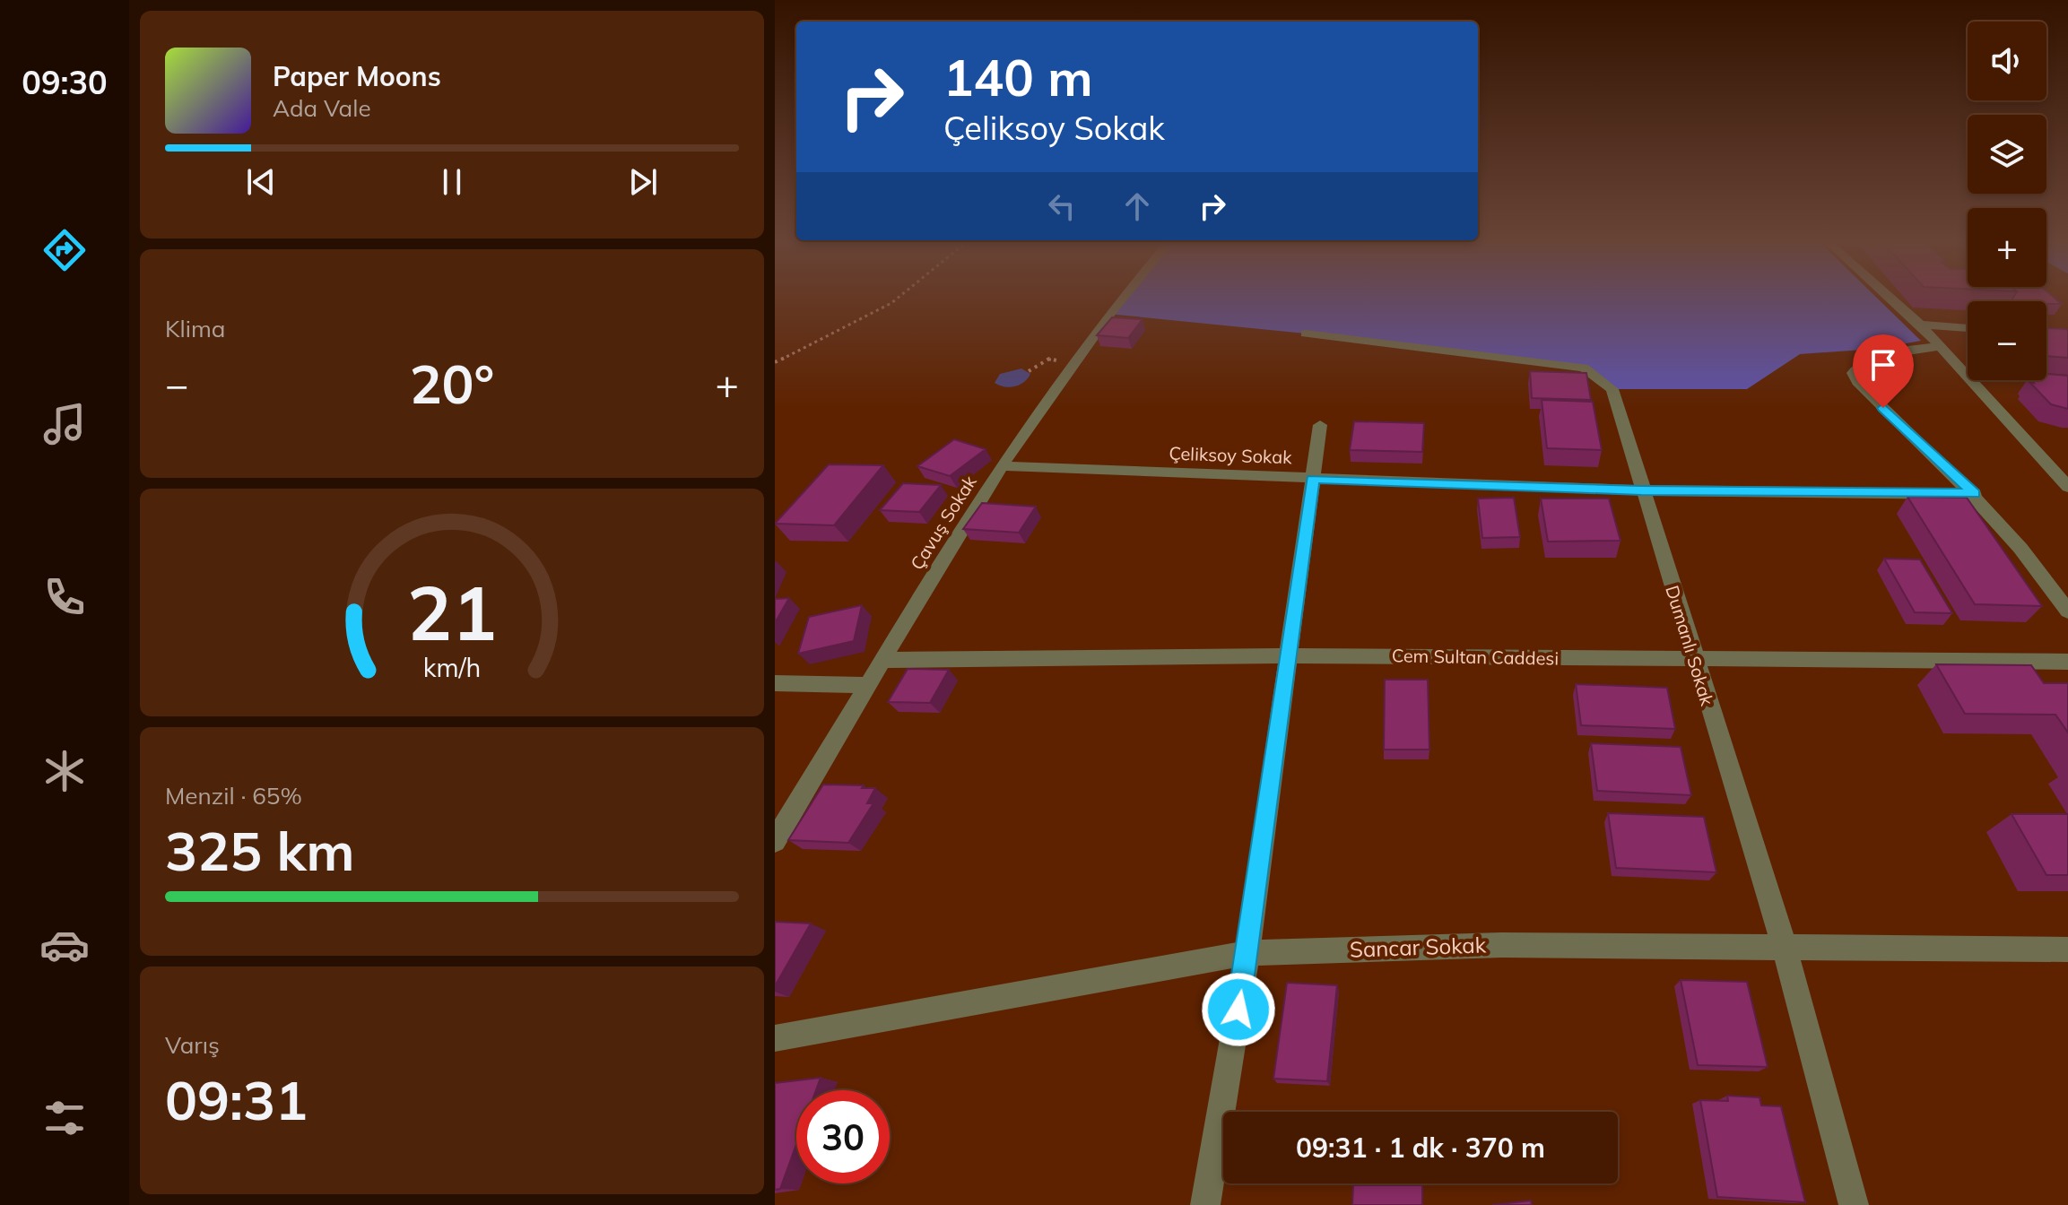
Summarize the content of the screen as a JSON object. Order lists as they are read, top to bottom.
{
  "streets": {
    "street": [
      "Çeliksoy Sokak",
      "Çavuş Sokak",
      "Dumanlı Sokak",
      "Cem Sultan Caddesi",
      "Sancar Sokak"
    ]
  },
  "crossings": [
    ["Çeliksoy Sokak", "Çavuş Sokak"],
    ["Çeliksoy Sokak", "Dumanlı Sokak"],
    ["Çavuş Sokak", "Cem Sultan Caddesi"],
    ["Dumanlı Sokak", "Cem Sultan Caddesi"],
    ["Dumanlı Sokak", "Sancar Sokak"]
  ],
  "page": {
    "tabs": "09:30",
    "map_buttons": ["+", "−"],
    "turn": ["140 m", "Çeliksoy Sokak"],
    "song": ["Paper Moons", "Ada Vale"],
    "tile": [
      "Klima",
      ["Menzil · 65%", "325 km"],
      ["Varış", "09:31"]
    ],
    "heat": ["−", "20°", "+"],
    "limit": "30",
    "trip": "09:31 · 1 dk · 370 m",
    "gauge": ["21", "km/h"]
  }
}
